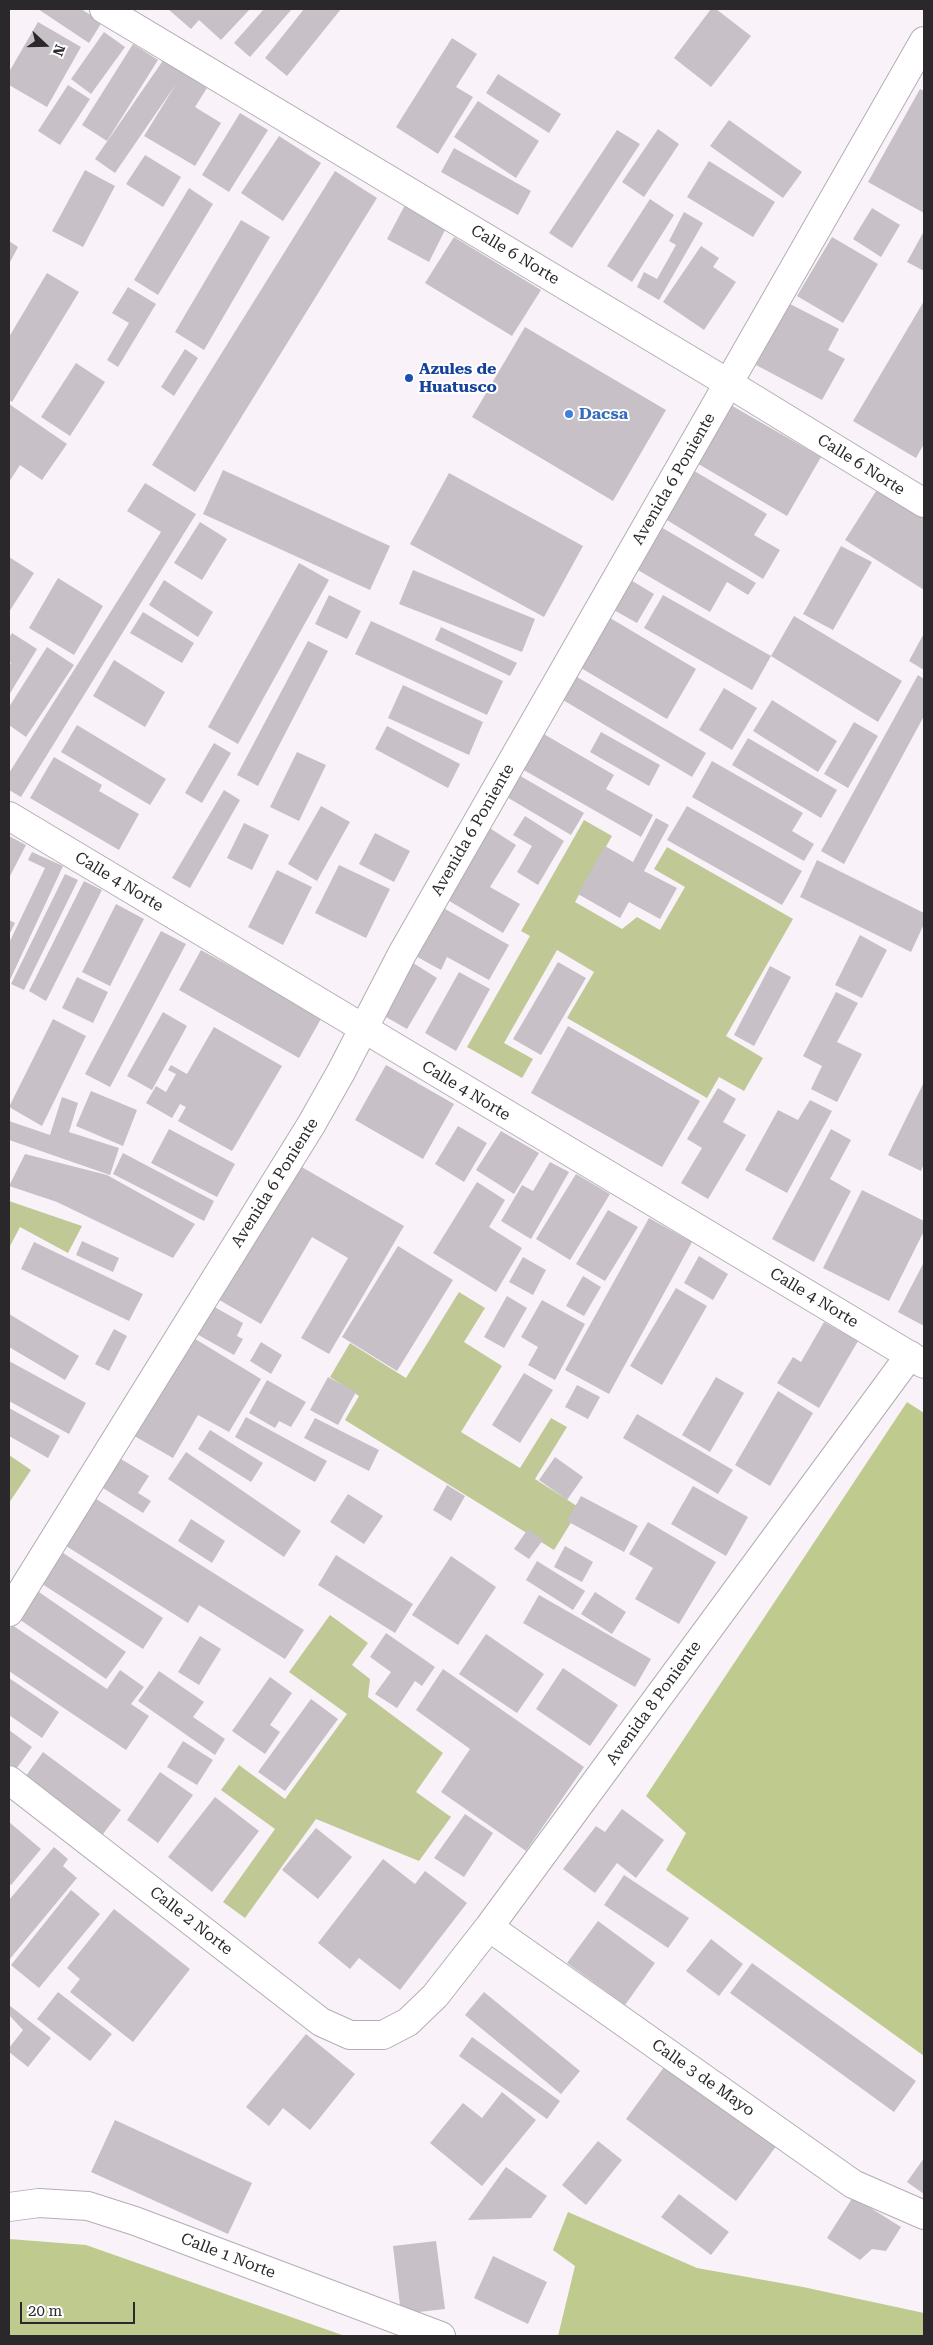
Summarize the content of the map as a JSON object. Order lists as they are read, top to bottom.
{
  "streets": {
    "street": [
      "Calle 6 Norte",
      "Avenida 6 Poniente",
      "Calle 4 Norte",
      "Avenida 8 Poniente",
      "Calle 2 Norte",
      "Calle 3 de Mayo",
      "Calle 1 Norte"
    ]
  },
  "crossings": [
    ["Calle 6 Norte", "Avenida 6 Poniente"],
    ["Avenida 6 Poniente", "Calle 4 Norte"],
    ["Calle 4 Norte", "Avenida 8 Poniente"],
    ["Avenida 8 Poniente", "Calle 2 Norte"],
    ["Avenida 8 Poniente", "Calle 3 de Mayo"]
  ],
  "places": ["Azules de Huatusco", "Dacsa"],
  "scale_bar": "20 m",
  "north": "right"
}
